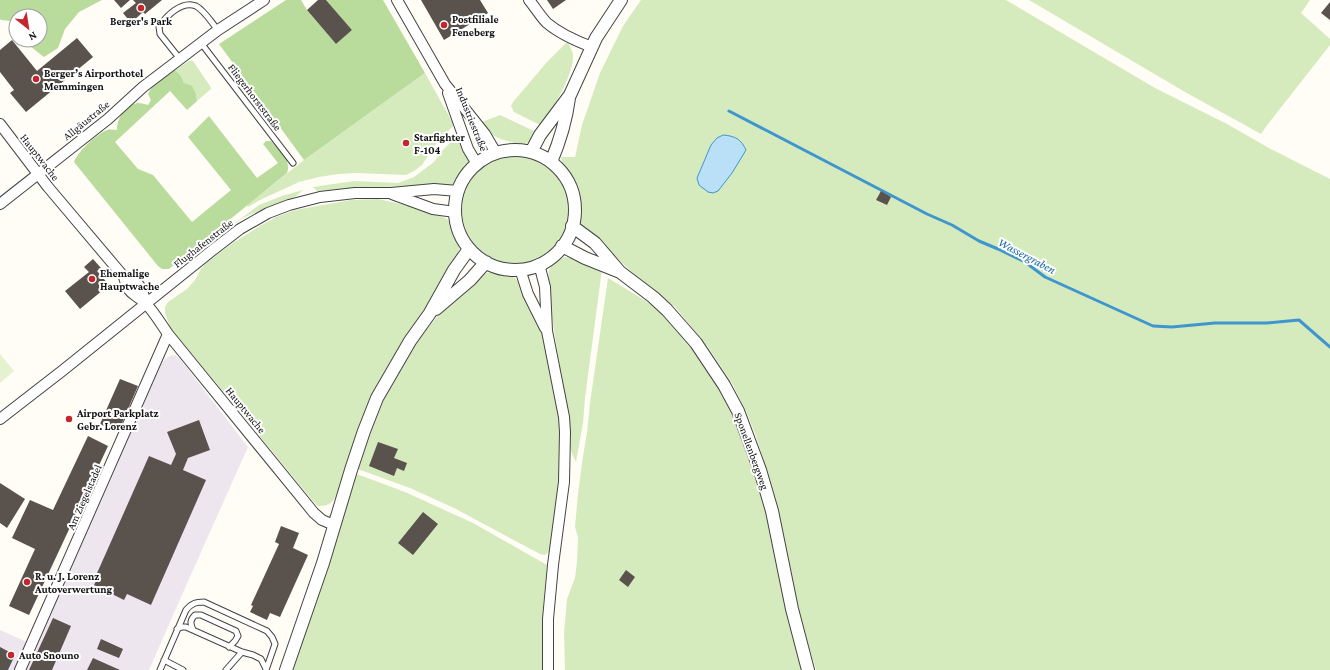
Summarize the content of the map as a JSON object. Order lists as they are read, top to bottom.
{
  "streets": {
    "street": [
      "Industriestraße",
      "Allgäustraße",
      "Hauptwache",
      "Flughafenstraße",
      "Sponellenbergweg",
      "Am Ziegelstadel"
    ],
    "lane": ["Fliegerhorststraße"]
  },
  "crossings": [
    ["Fliegerhorststraße", "Allgäustraße"],
    ["Industriestraße", "Flughafenstraße"],
    ["Industriestraße", "Sponellenbergweg"],
    ["Allgäustraße", "Hauptwache"],
    ["Hauptwache", "Flughafenstraße"],
    ["Hauptwache", "Am Ziegelstadel"],
    ["Flughafenstraße", "Sponellenbergweg"]
  ],
  "water": ["Wassergraben"],
  "places": [
    "Berger's Park",
    "Postfiliale Feneberg",
    "Berger’s Airporthotel Memmingen",
    "Starfighter F-104",
    "Ehemalige Hauptwache",
    "Airport Parkplatz Gebr. Lorenz",
    "R. u. J. Lorenz Autoverwertung",
    "Auto Snouno"
  ],
  "north": "bottom right"
}
